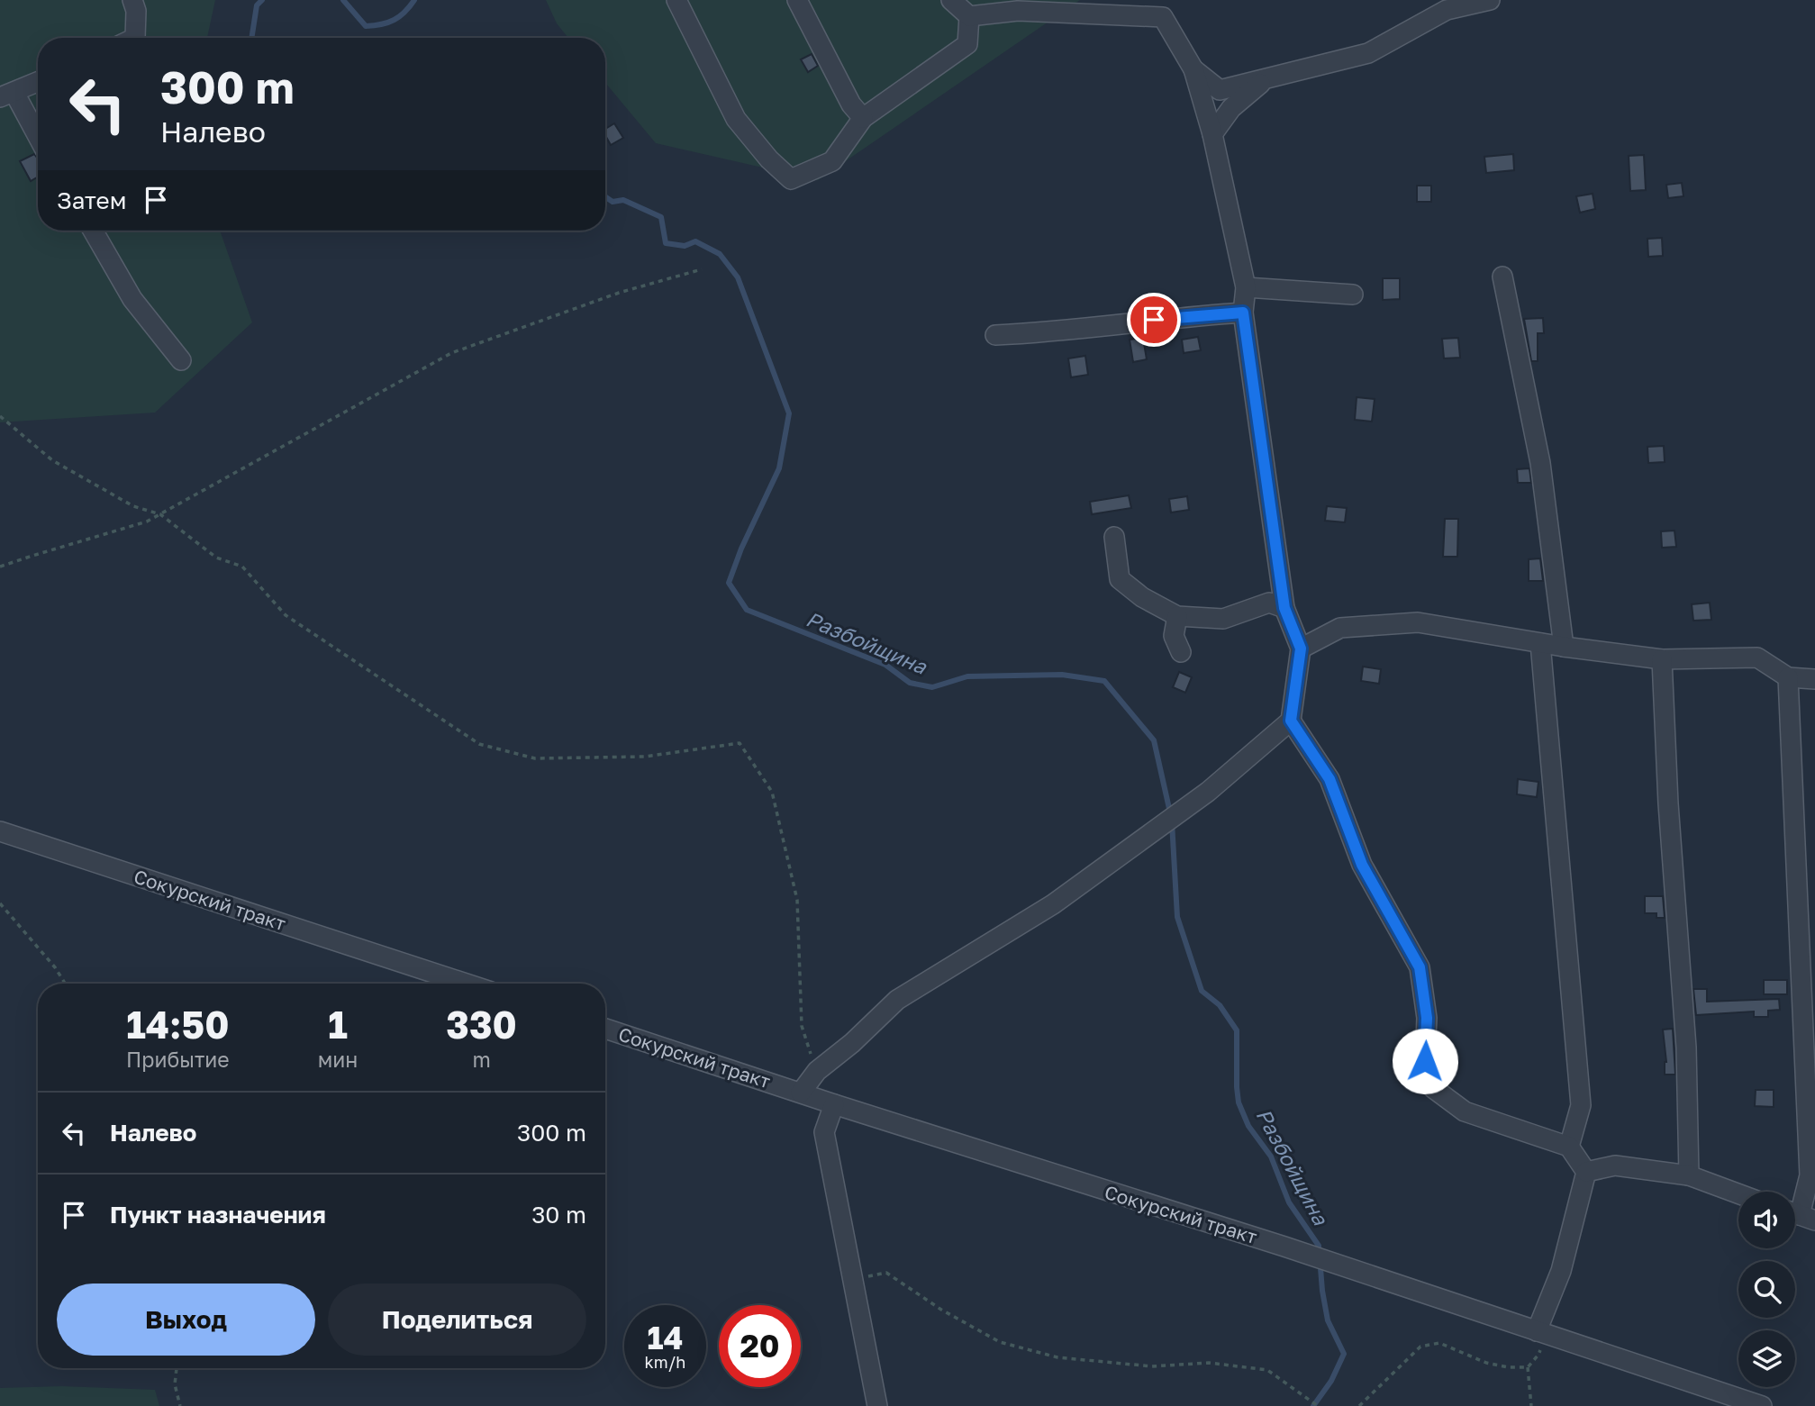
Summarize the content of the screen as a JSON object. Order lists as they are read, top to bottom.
{
  "streets": {
    "street": ["Сокурский тракт"]
  },
  "water": ["Разбойщина"],
  "page": {
    "turn": ["300 m", "Налево"],
    "then": "Затем",
    "eta": [
      "14:50",
      "Прибытие",
      "1",
      "мин",
      "330",
      "m"
    ],
    "list": [
      {
        "name": "Налево",
        "value": "300 m"
      },
      {
        "name": "Пункт назначения",
        "value": "30 m"
      }
    ],
    "buttons": ["Выход", "Поделиться"],
    "speed": "14 km/h",
    "limit": "20"
  }
}
